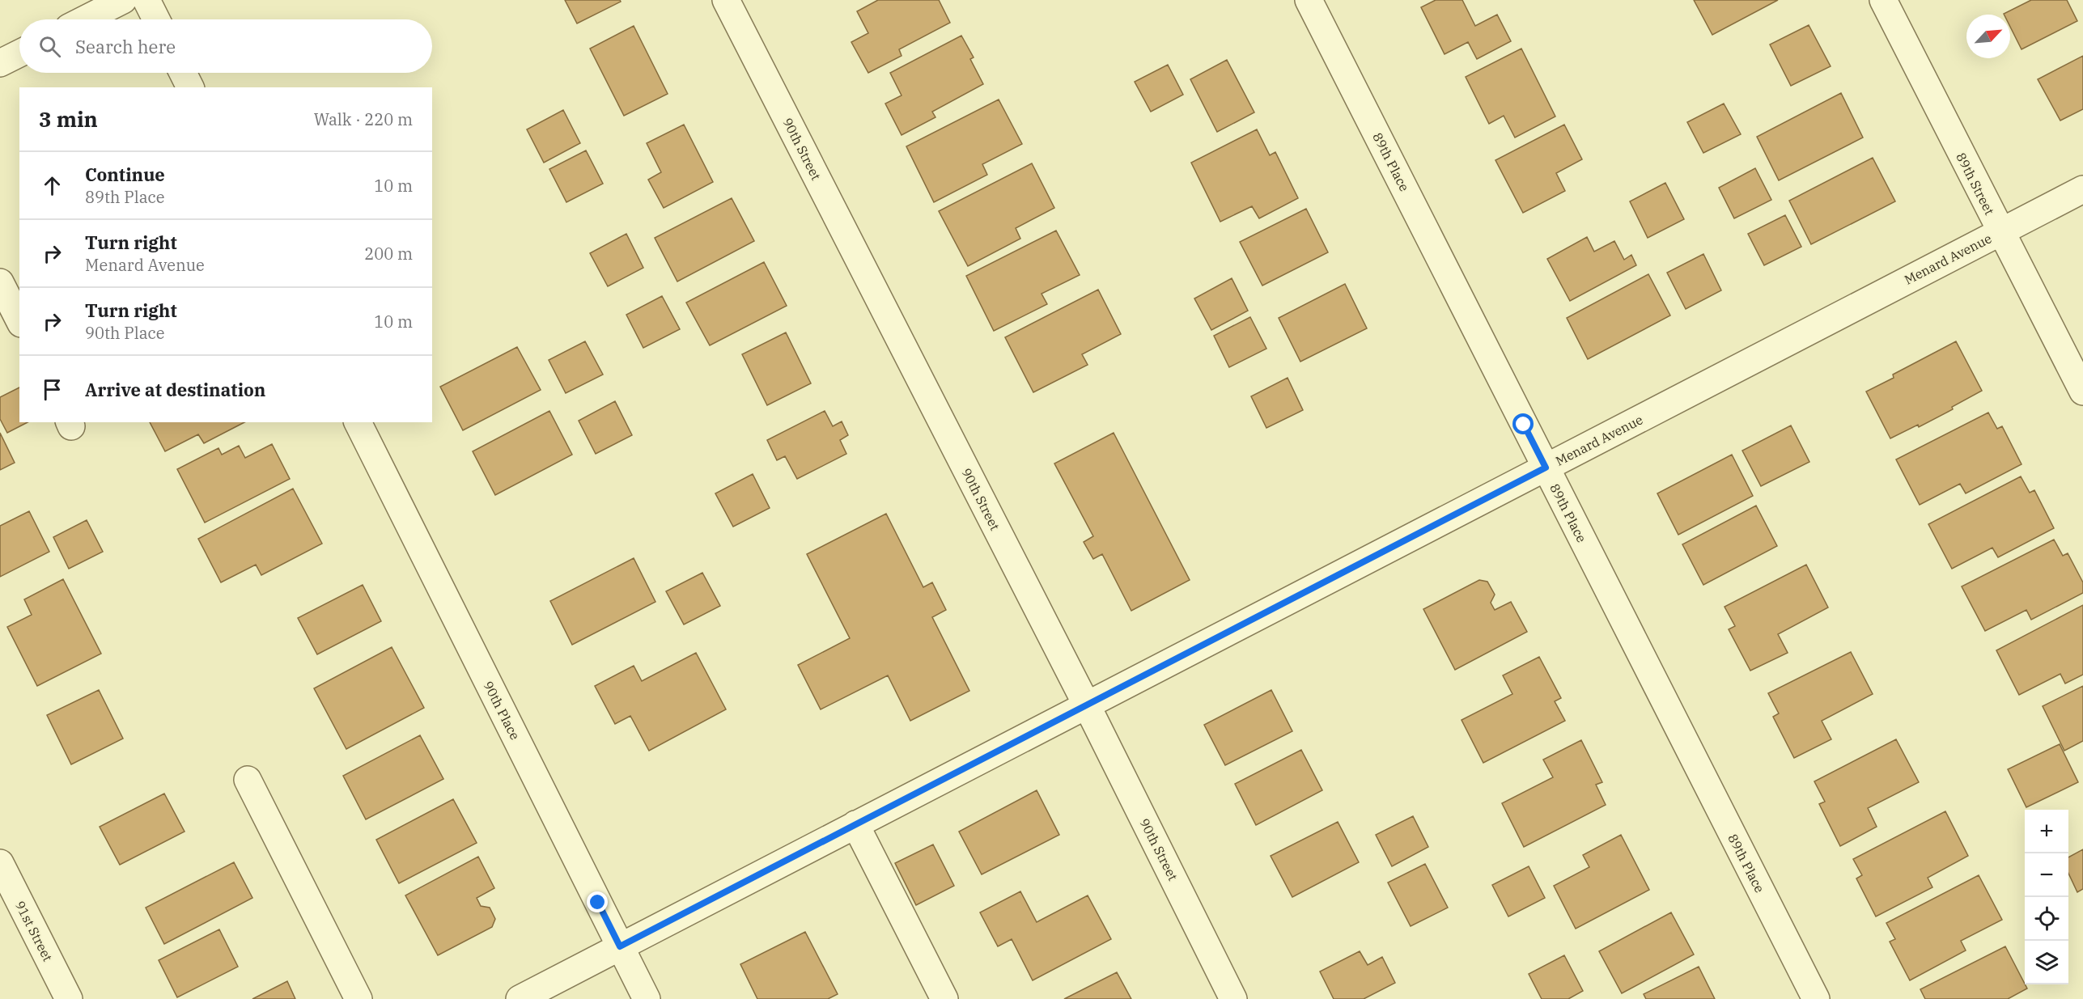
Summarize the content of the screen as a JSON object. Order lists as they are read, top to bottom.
{
  "streets": {
    "street": [
      "90th Street",
      "89th Place",
      "89th Street",
      "Menard Avenue",
      "90th Place",
      "91st Street"
    ]
  },
  "crossings": [
    ["90th Street", "Menard Avenue"],
    ["89th Place", "Menard Avenue"],
    ["89th Street", "Menard Avenue"],
    ["Menard Avenue", "90th Place"]
  ],
  "north": "top right",
  "page": {
    "search": "Search here",
    "heading": ["3 min", "Walk · 220 m"],
    "list": [
      ["Continue", "89th Place", "10 m"],
      ["Turn right", "Menard Avenue", "200 m"],
      ["Turn right", "90th Place", "10 m"],
      "Arrive at destination"
    ],
    "map_buttons": ["+", "−"]
  }
}
